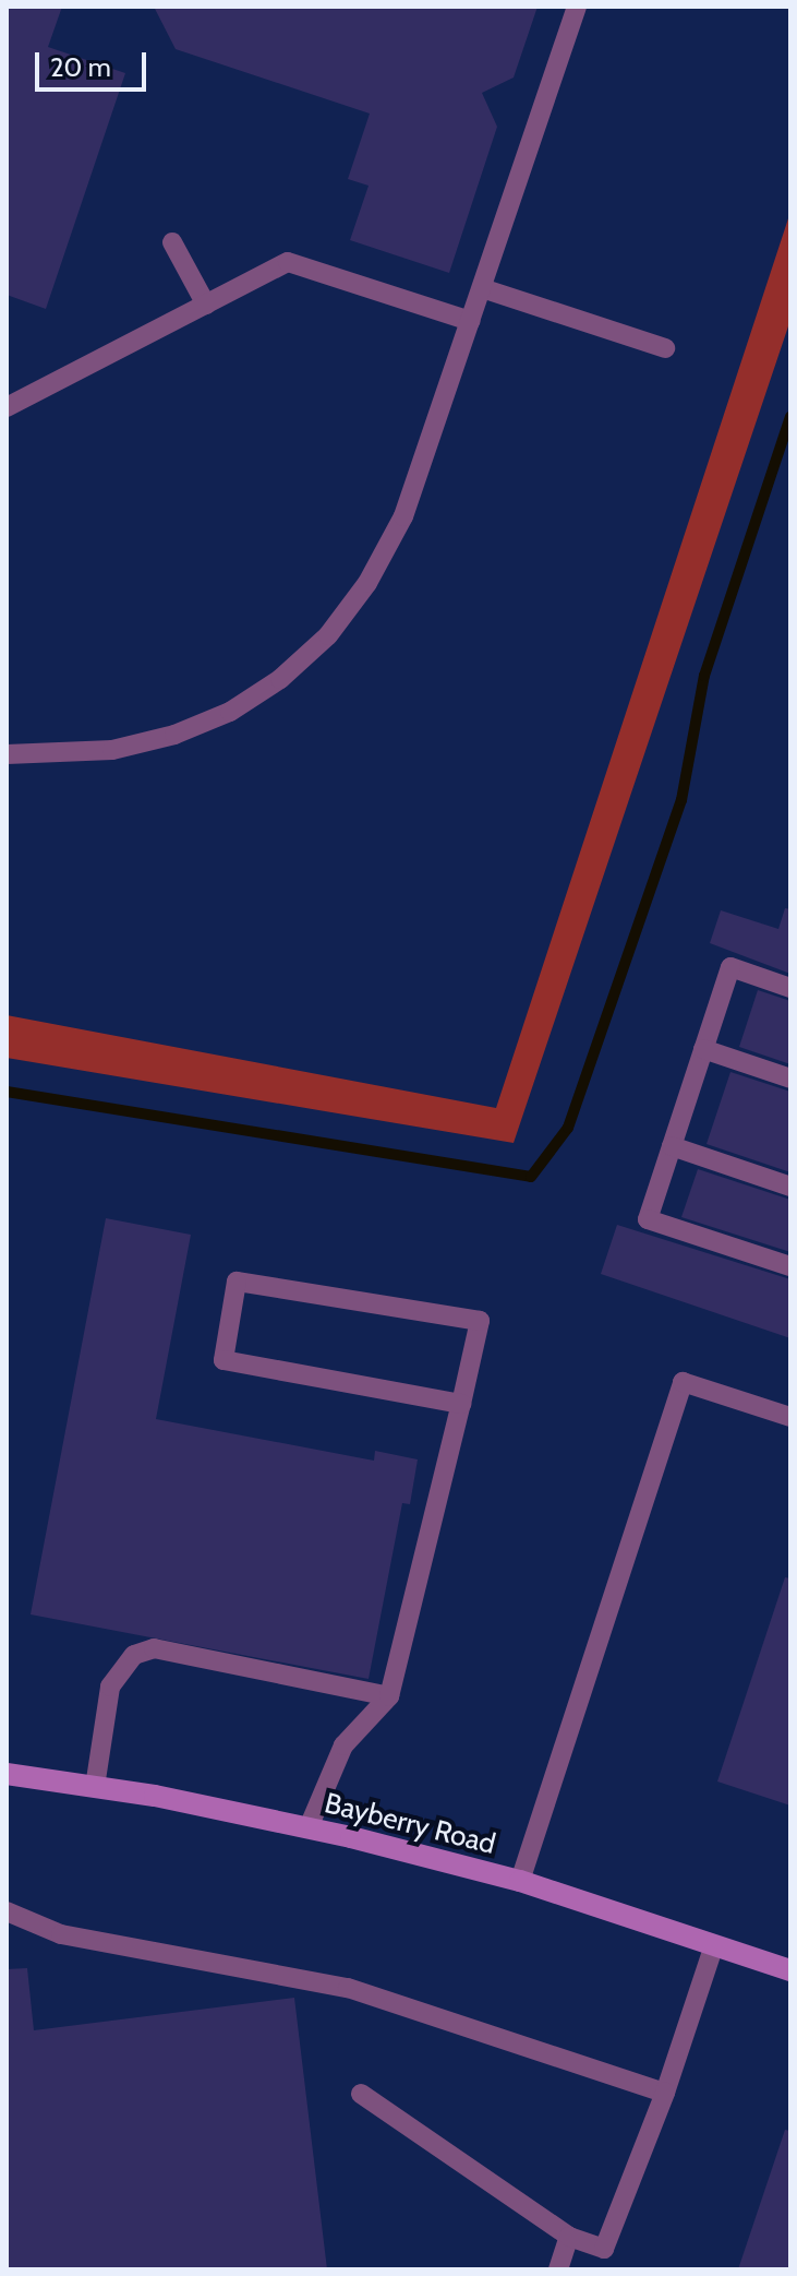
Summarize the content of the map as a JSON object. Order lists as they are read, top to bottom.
{
  "streets": {
    "street": ["Bayberry Road"]
  },
  "scale_bar": "20 m"
}
